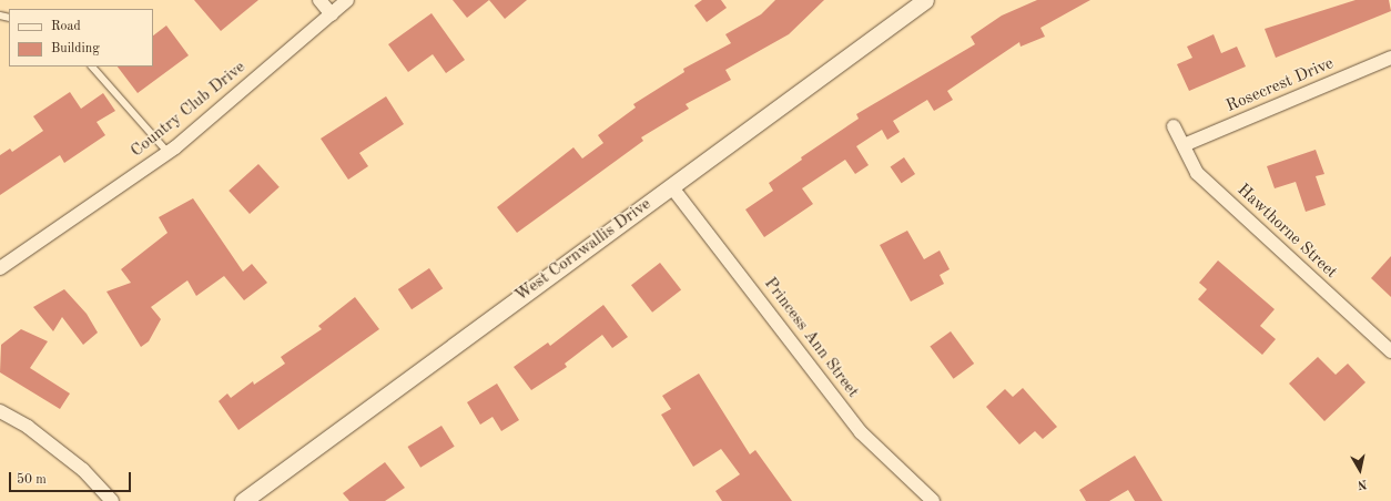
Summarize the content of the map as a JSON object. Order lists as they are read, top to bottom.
{
  "streets": {
    "street": [
      "Rosecrest Drive",
      "Country Club Drive",
      "Hawthorne Street",
      "West Cornwallis Drive",
      "Princess Ann Street"
    ]
  },
  "crossings": [
    ["Rosecrest Drive", "Hawthorne Street"],
    ["West Cornwallis Drive", "Princess Ann Street"]
  ],
  "legend": ["Road", "Building"],
  "scale_bar": "50 m",
  "north": "bottom"
}
